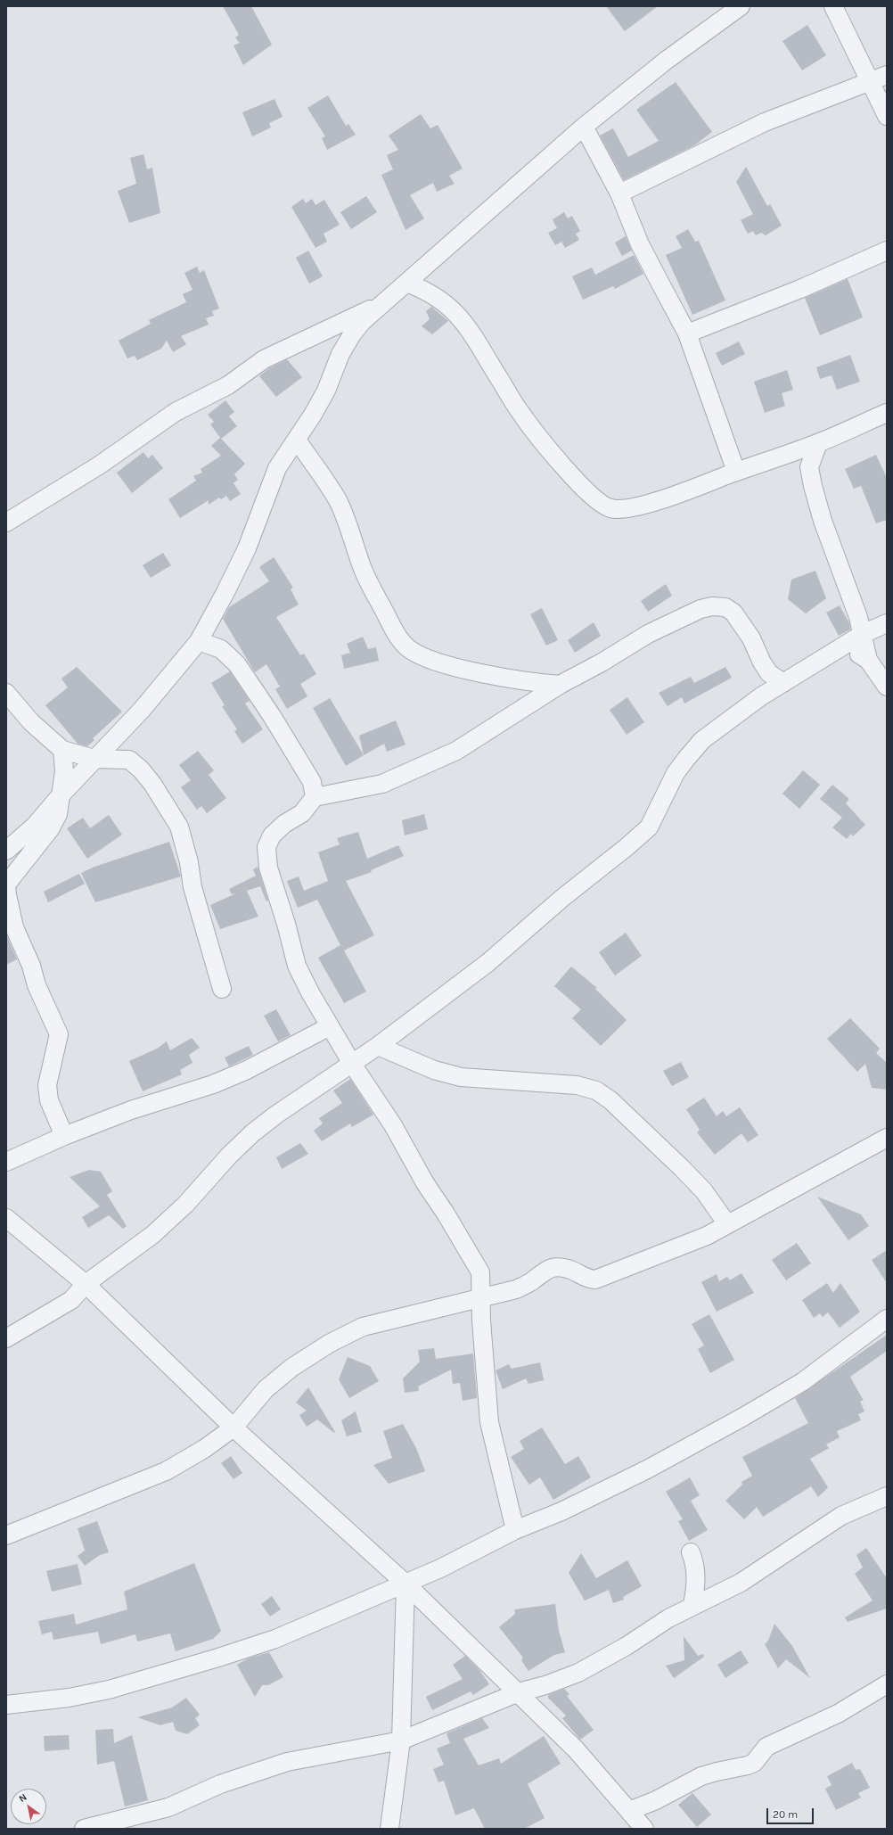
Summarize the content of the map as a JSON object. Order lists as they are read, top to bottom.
{
  "scale_bar": "20 m",
  "north": "top left"
}
